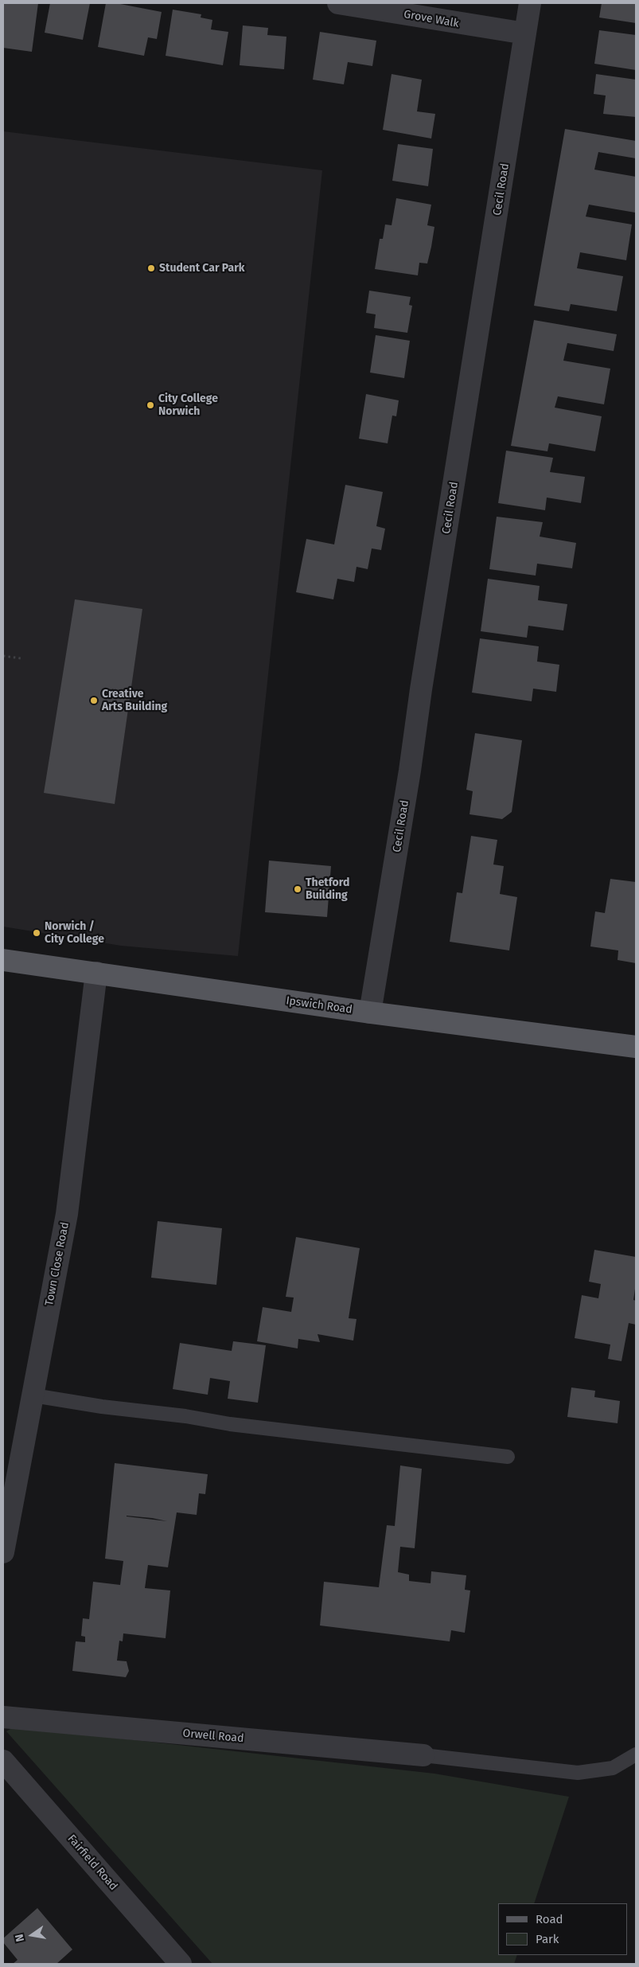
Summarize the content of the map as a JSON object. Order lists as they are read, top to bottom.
{
  "streets": {
    "main road": ["Ipswich Road"],
    "street": [
      "Grove Walk",
      "Cecil Road",
      "Town Close Road",
      "Orwell Road",
      "Fairfield Road"
    ]
  },
  "crossings": [
    ["Grove Walk", "Cecil Road"],
    ["Cecil Road", "Ipswich Road"],
    ["Ipswich Road", "Town Close Road"]
  ],
  "places": [
    "Student Car Park",
    "City College Norwich",
    "Creative Arts Building",
    "Thetford Building",
    "Norwich / City College"
  ],
  "legend": ["Road", "Park"],
  "north": "left"
}
